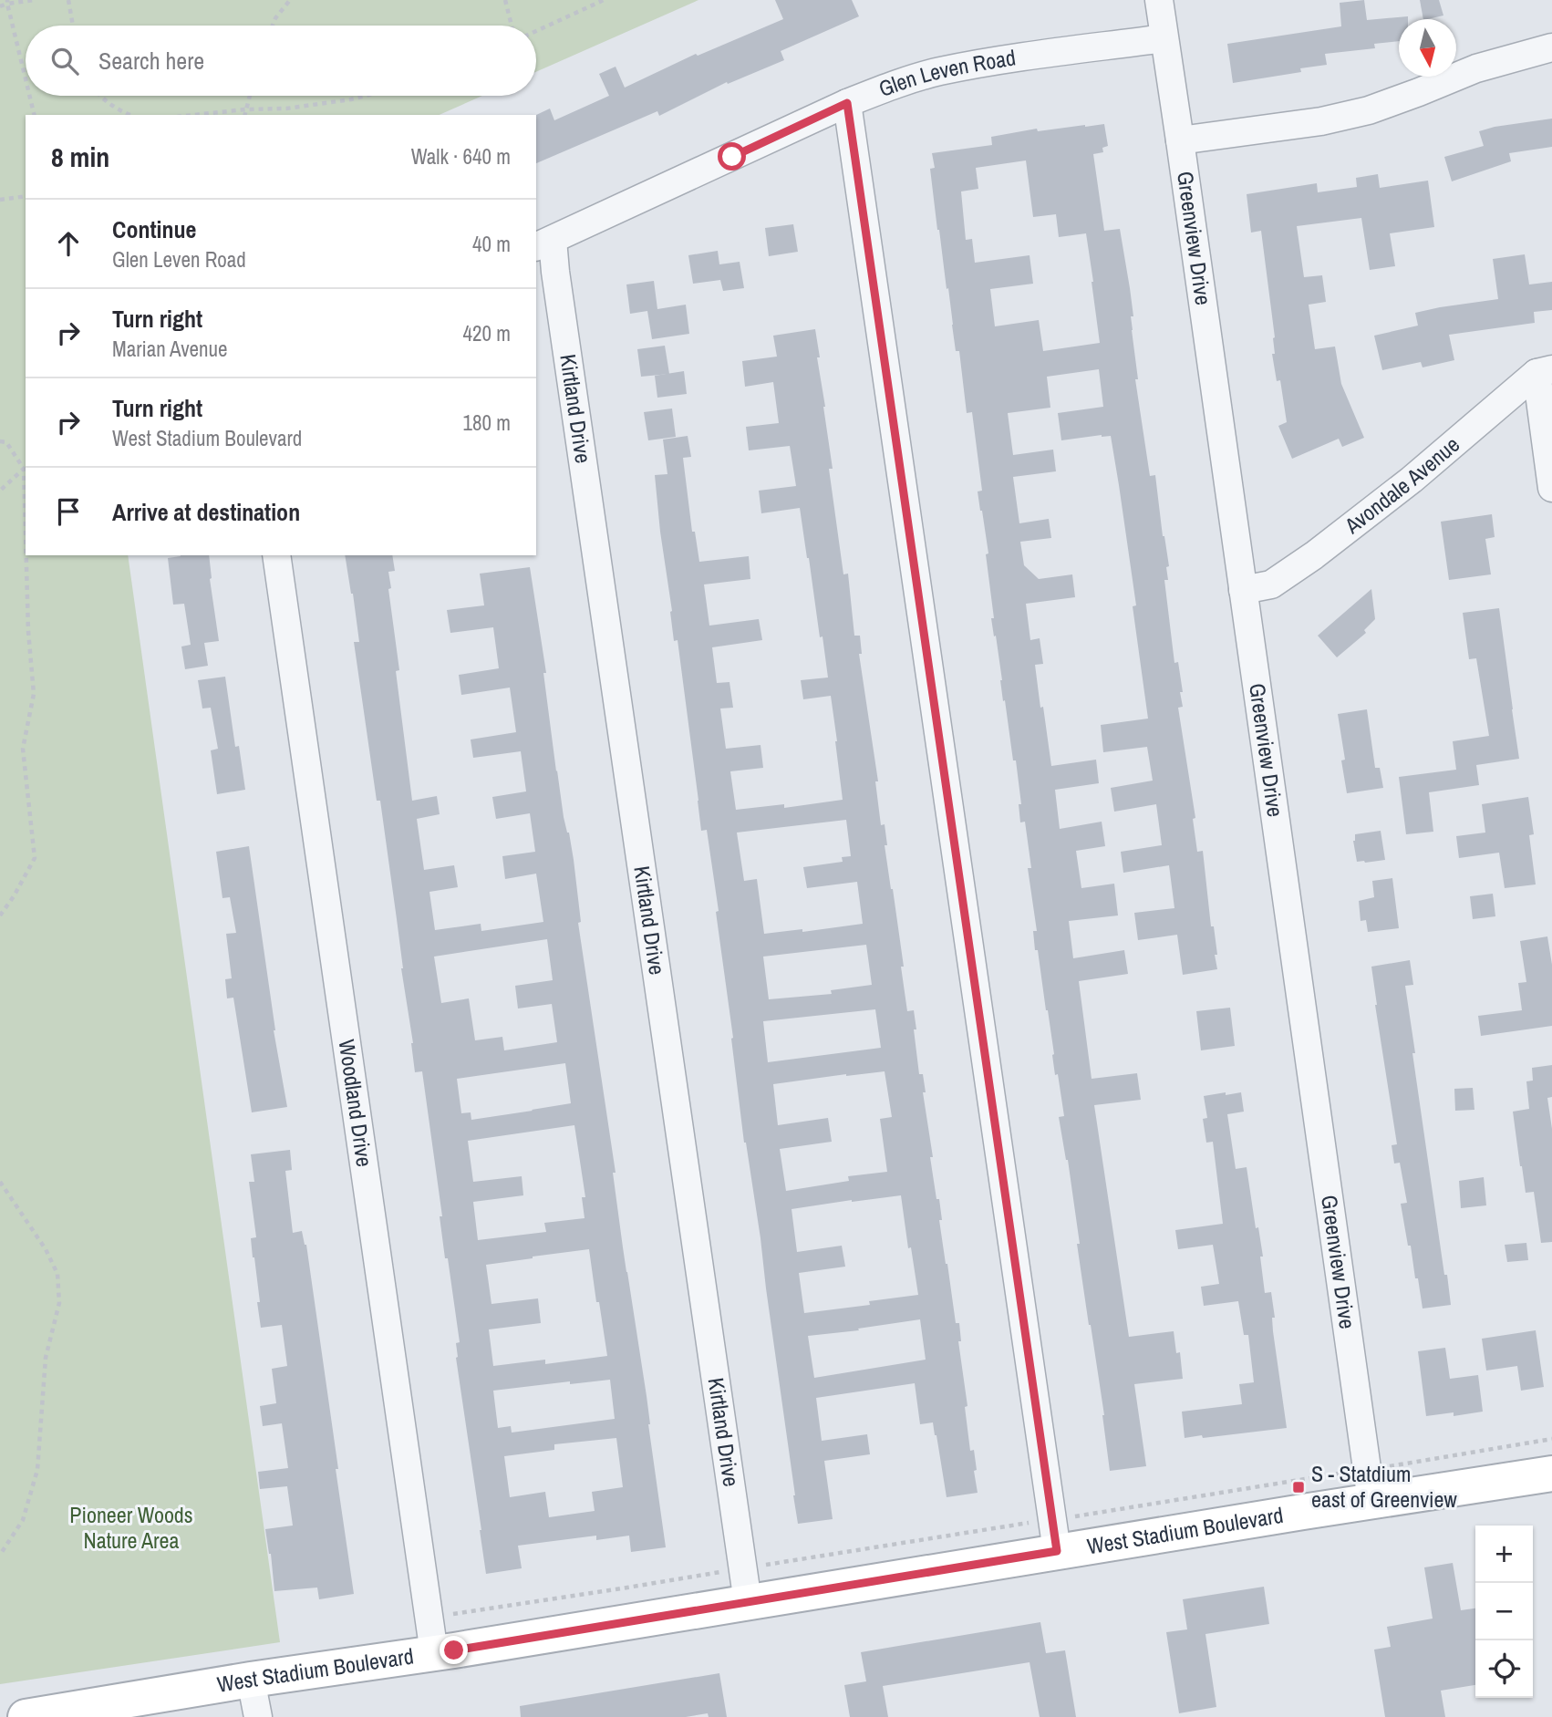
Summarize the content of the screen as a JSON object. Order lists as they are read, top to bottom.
{
  "streets": {
    "main road": ["West Stadium Boulevard"],
    "street": [
      "Glen Leven Road",
      "Greenview Drive",
      "Kirtland Drive",
      "Avondale Avenue",
      "Woodland Drive"
    ]
  },
  "crossings": [
    ["Glen Leven Road", "Greenview Drive"],
    ["Glen Leven Road", "Kirtland Drive"],
    ["Greenview Drive", "Avondale Avenue"],
    ["Greenview Drive", "West Stadium Boulevard"],
    ["Kirtland Drive", "West Stadium Boulevard"],
    ["Woodland Drive", "West Stadium Boulevard"]
  ],
  "parks": ["Pioneer Woods Nature Area"],
  "places": {
    "transit": ["S - Statdium east of Greenview"]
  },
  "north": "bottom",
  "page": {
    "search": "Search here",
    "heading": ["8 min", "Walk · 640 m"],
    "list": [
      ["Continue", "Glen Leven Road", "40 m"],
      ["Turn right", "Marian Avenue", "420 m"],
      ["Turn right", "West Stadium Boulevard", "180 m"],
      "Arrive at destination"
    ],
    "map_buttons": ["+", "−"]
  }
}
